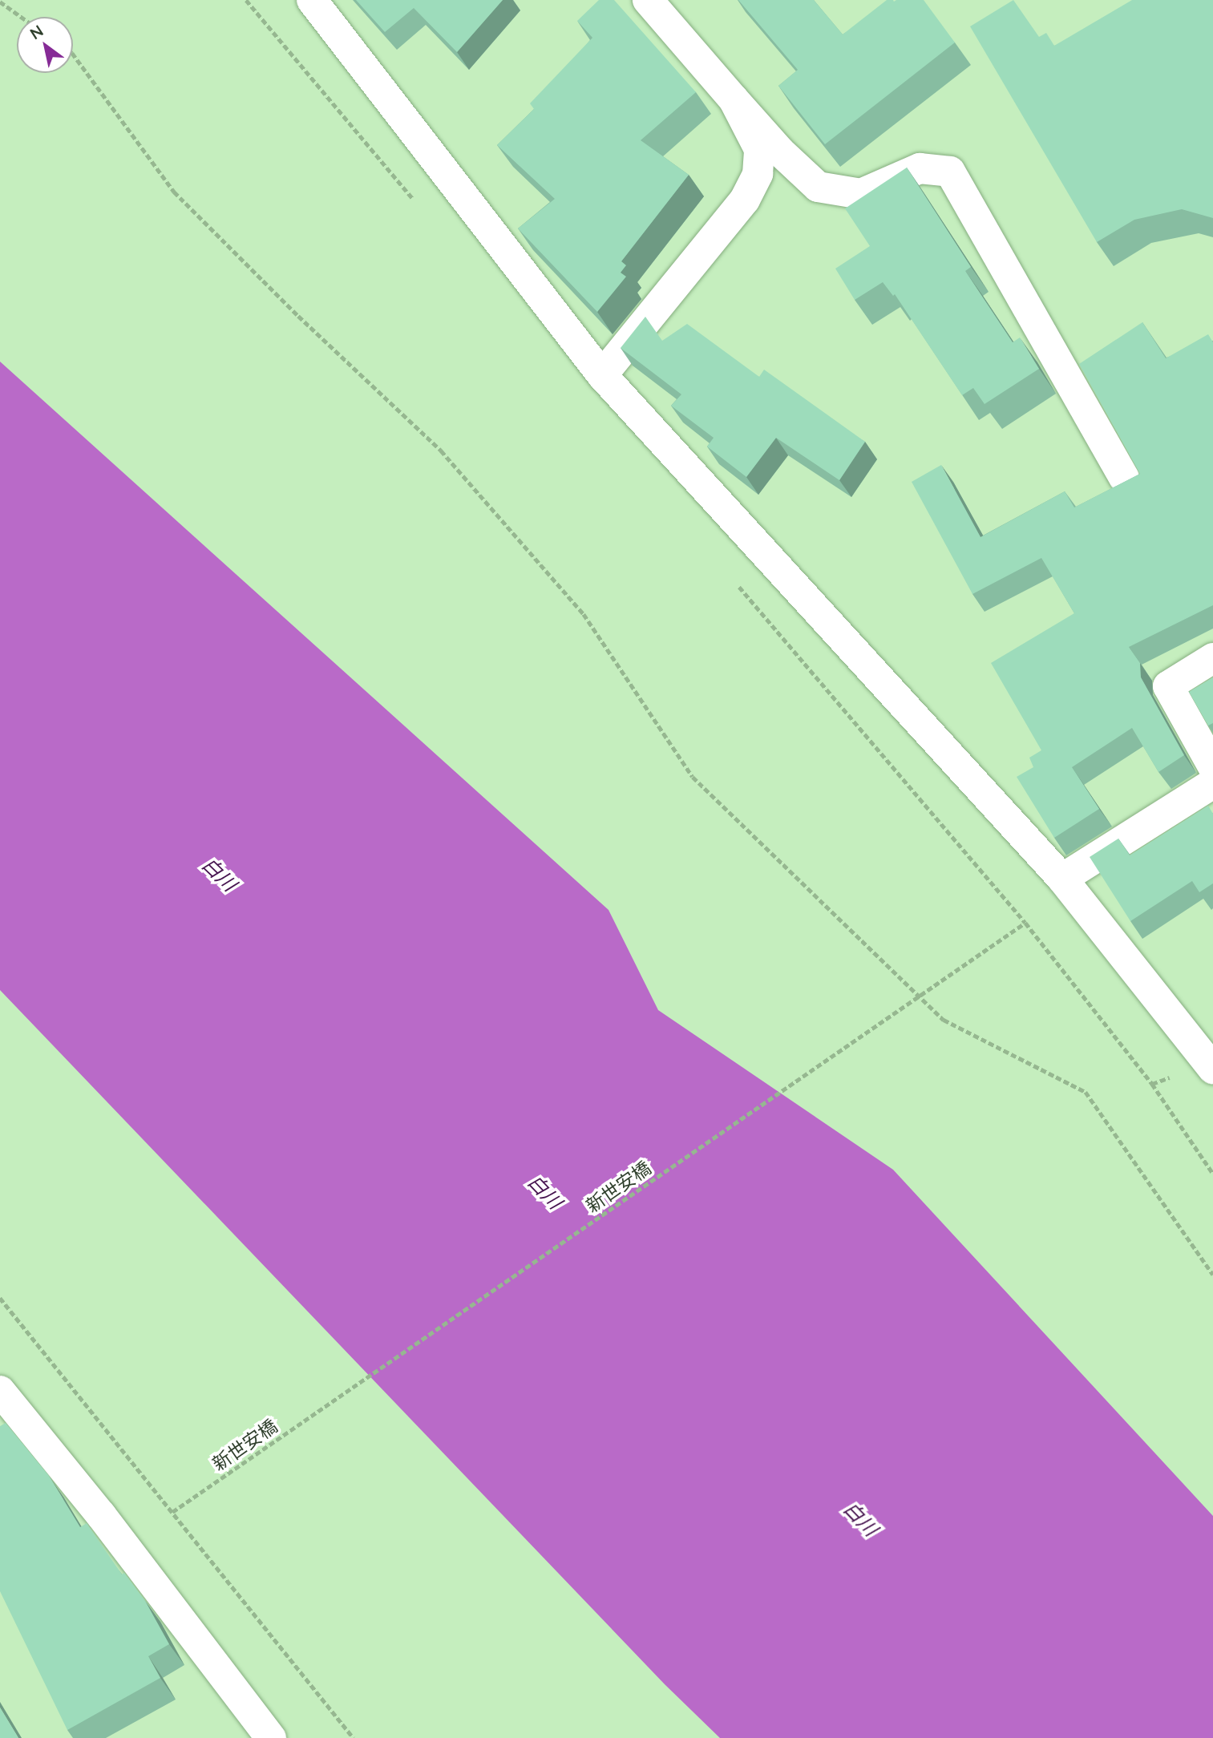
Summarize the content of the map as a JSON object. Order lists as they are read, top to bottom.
{
  "streets": {
    "path": ["新世安橋"]
  },
  "water": ["白川"],
  "north": "top left"
}
